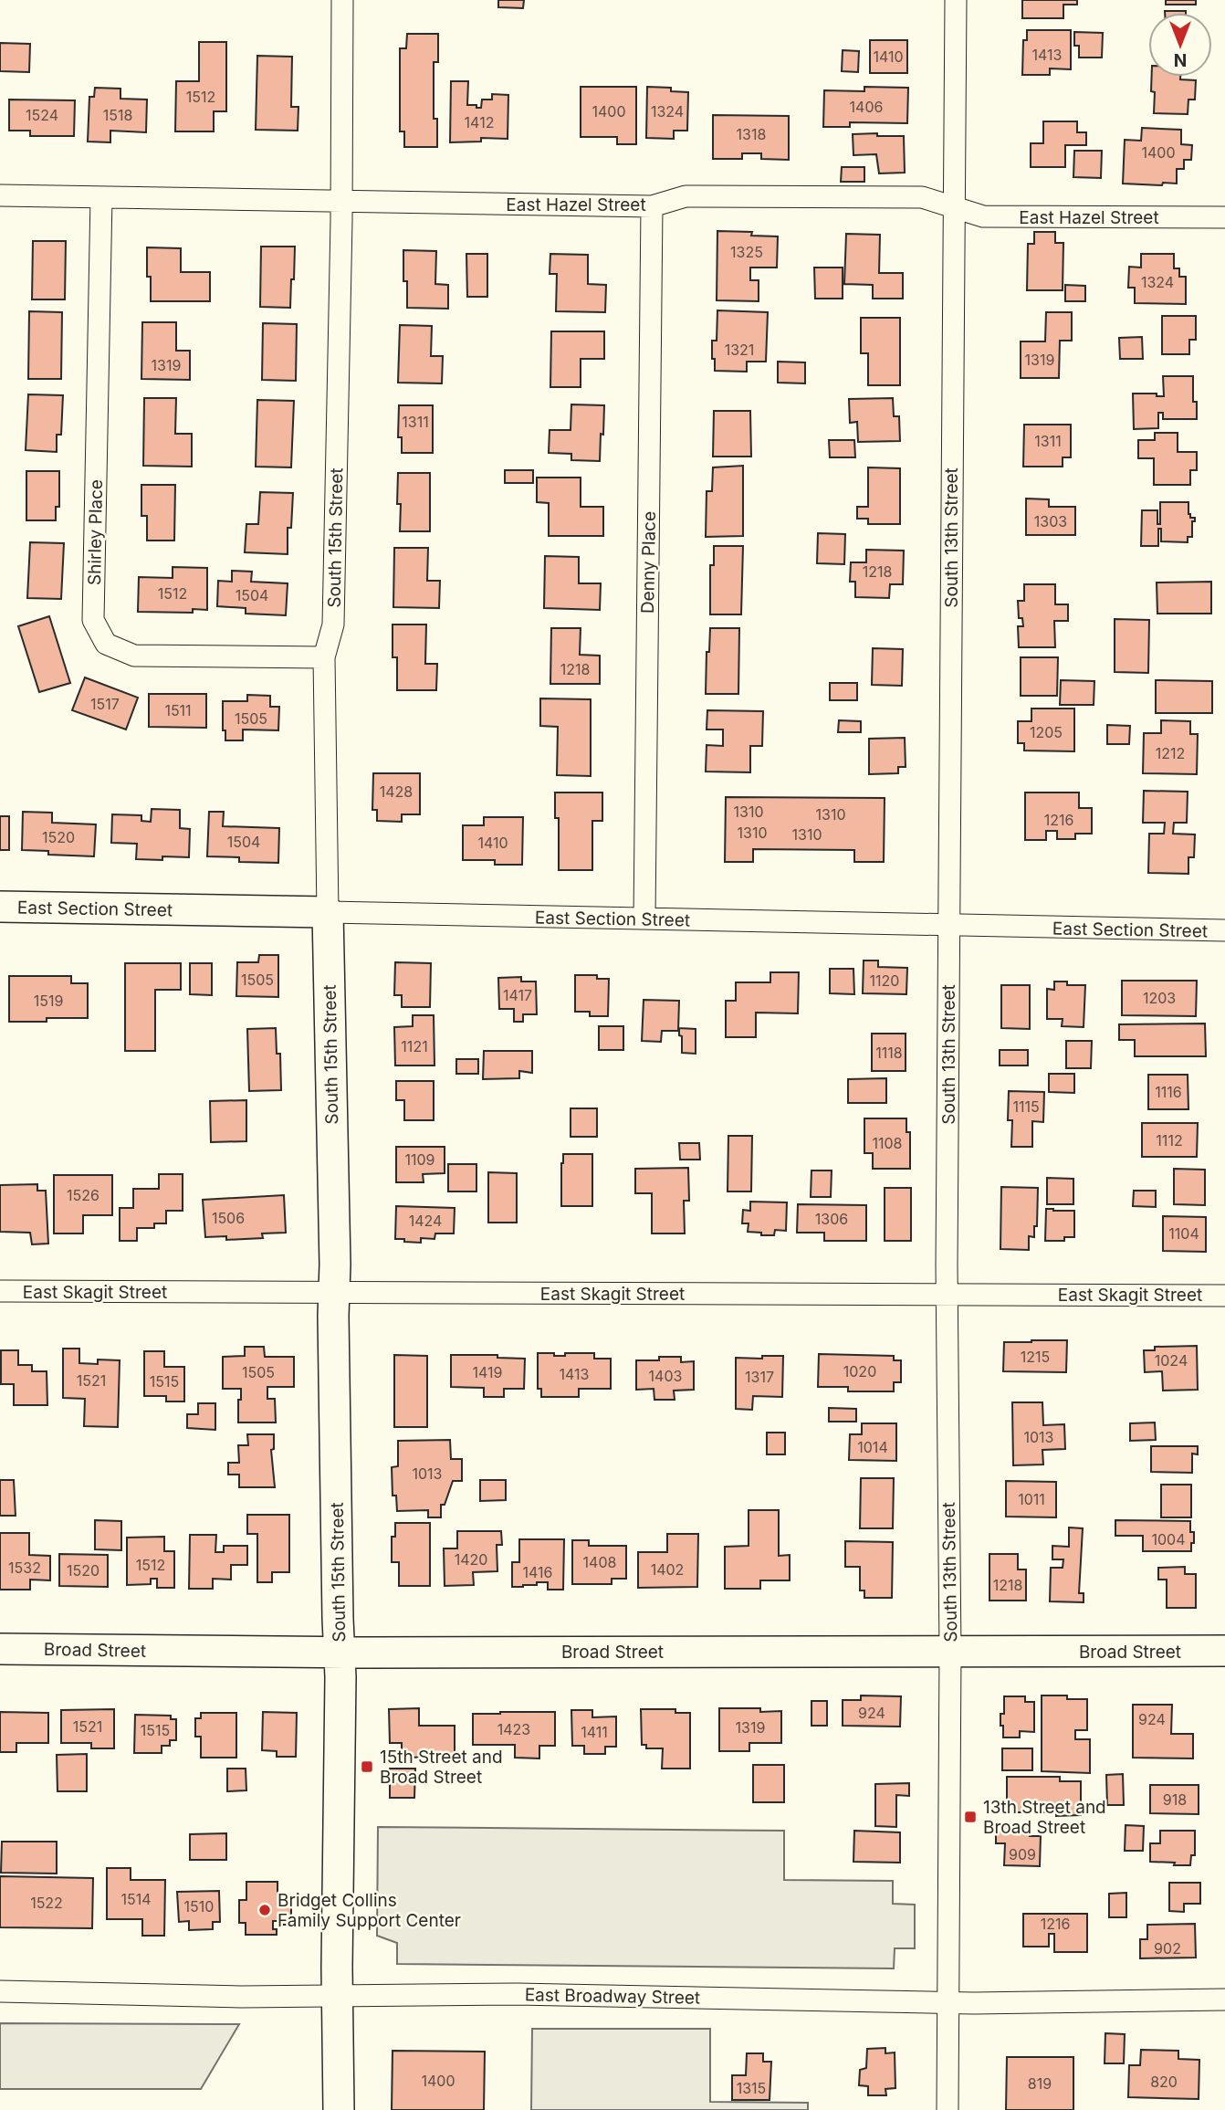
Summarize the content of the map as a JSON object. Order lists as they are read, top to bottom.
{
  "streets": {
    "street": [
      "East Hazel Street",
      "Shirley Place",
      "South 15th Street",
      "South 13th Street",
      "Denny Place",
      "East Section Street",
      "East Skagit Street",
      "Broad Street",
      "East Broadway Street"
    ]
  },
  "crossings": [
    ["East Hazel Street", "Shirley Place"],
    ["East Hazel Street", "South 15th Street"],
    ["East Hazel Street", "South 13th Street"],
    ["East Hazel Street", "Denny Place"],
    ["Shirley Place", "South 15th Street"],
    ["South 15th Street", "East Section Street"],
    ["South 15th Street", "East Skagit Street"],
    ["South 15th Street", "Broad Street"],
    ["South 15th Street", "East Broadway Street"],
    ["South 13th Street", "East Section Street"],
    ["South 13th Street", "East Skagit Street"],
    ["South 13th Street", "Broad Street"],
    ["South 13th Street", "East Broadway Street"],
    ["Denny Place", "East Section Street"]
  ],
  "places": {
    "transit": ["15th Street and Broad Street", "13th Street and Broad Street"],
    "other": ["Bridget Collins Family Support Center"]
  },
  "house_numbers": [
    "1413",
    "1410",
    "1512",
    "1406",
    "1400",
    "1324",
    "1524",
    "1518",
    "1412",
    "1318",
    "1400",
    "1325",
    "1324",
    "1321",
    "1319",
    "1319",
    "1311",
    "1311",
    "1303",
    "1218",
    "1512",
    "1504",
    "1218",
    "1517",
    "1511",
    "1505",
    "1205",
    "1212",
    "1428",
    "1310",
    "1310",
    "1216",
    "1310",
    "1310",
    "1520",
    "1504",
    "1410",
    "1505",
    "1120",
    "1417",
    "1203",
    "1519",
    "1121",
    "1118",
    "1116",
    "1115",
    "1112",
    "1108",
    "1109",
    "1526",
    "1506",
    "1306",
    "1424",
    "1104",
    "1215",
    "1024",
    "1020",
    "1505",
    "1419",
    "1413",
    "1403",
    "1317",
    "1521",
    "1515",
    "1013",
    "1014",
    "1013",
    "1011",
    "1004",
    "1420",
    "1408",
    "1512",
    "1532",
    "1402",
    "1520",
    "1416",
    "1218",
    "924",
    "924",
    "1521",
    "1319",
    "1423",
    "1515",
    "1411",
    "918",
    "909",
    "1514",
    "1522",
    "1510",
    "1216",
    "902",
    "1400",
    "820",
    "819",
    "1315"
  ],
  "north": "bottom"
}
